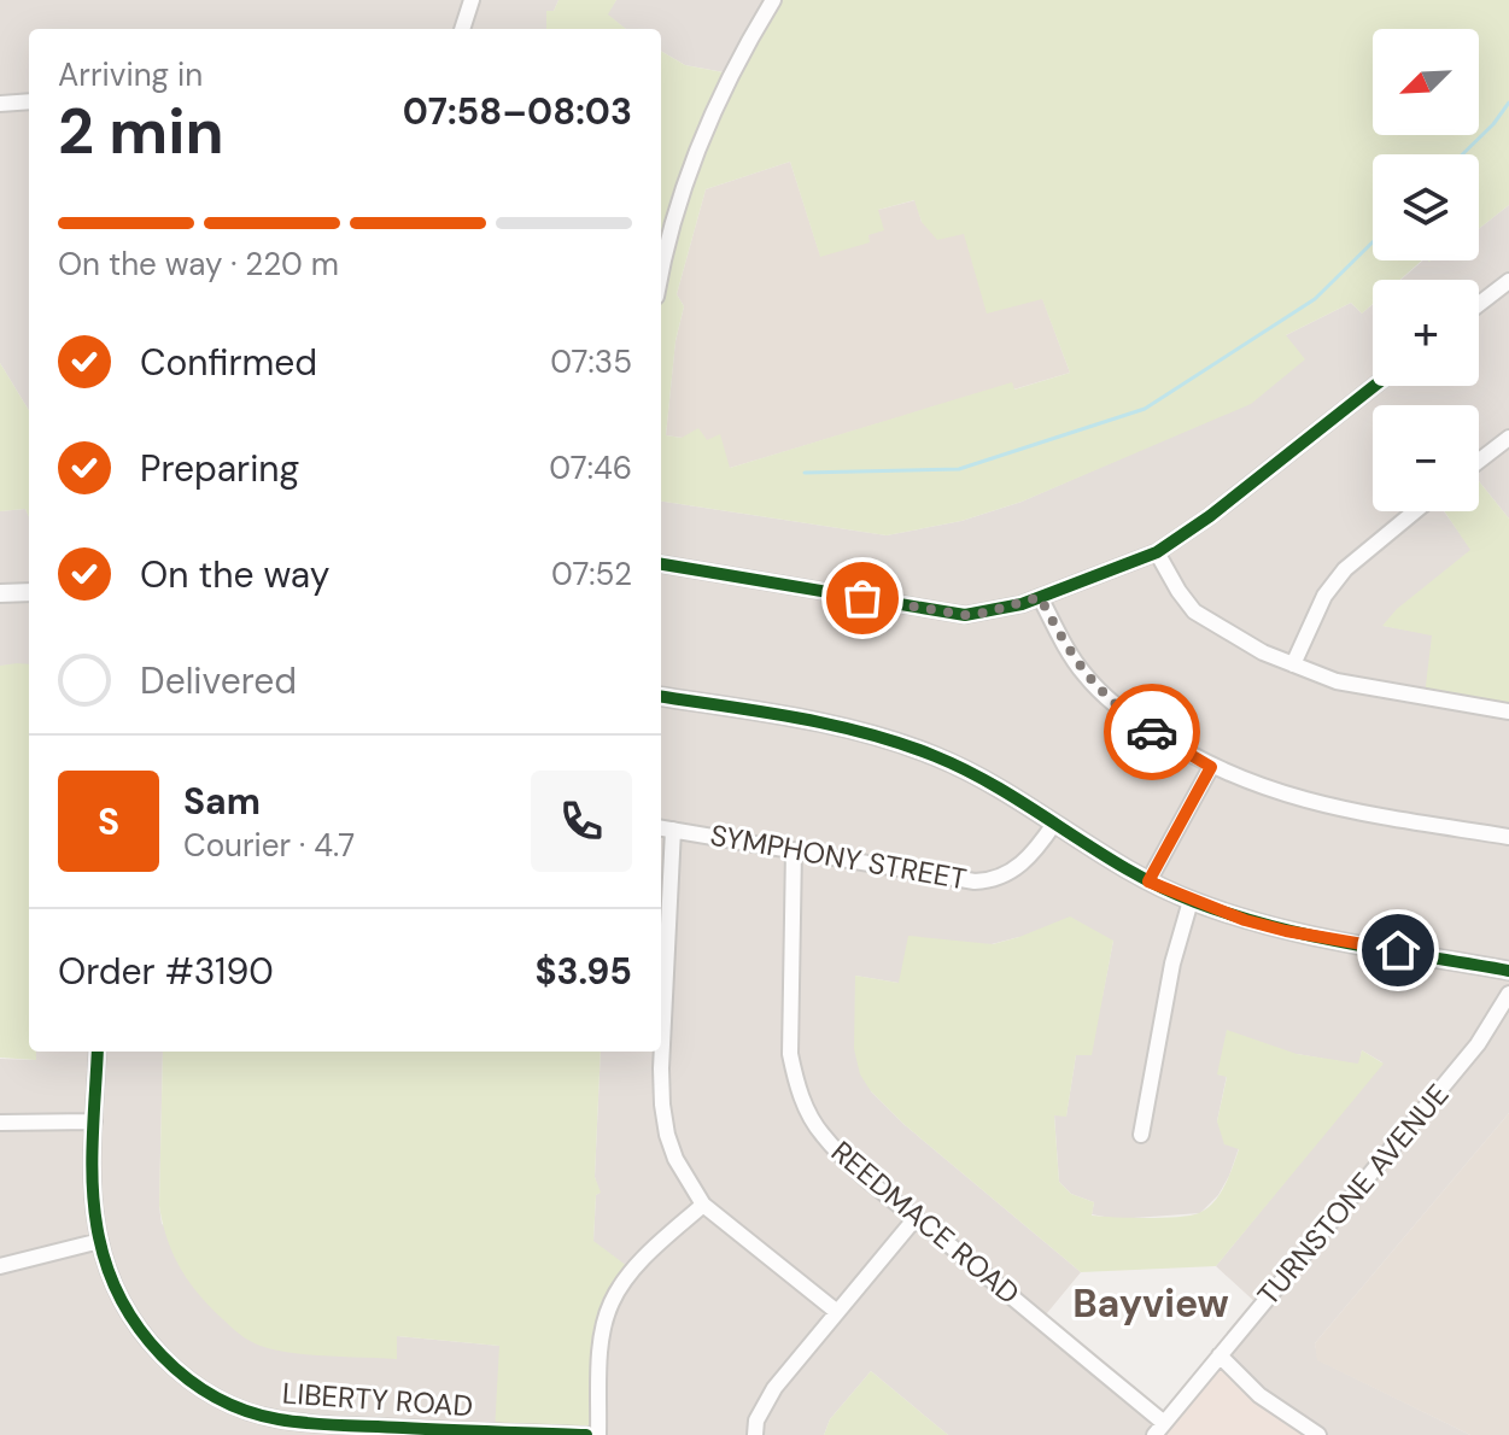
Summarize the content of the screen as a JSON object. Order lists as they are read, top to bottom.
{
  "streets": {
    "street": [
      "SYMPHONY STREET",
      "TURNSTONE AVENUE",
      "REEDMACE ROAD",
      "LIBERTY ROAD"
    ]
  },
  "crossings": [
    ["SYMPHONY STREET", "REEDMACE ROAD"],
    ["TURNSTONE AVENUE", "REEDMACE ROAD"]
  ],
  "districts": ["Bayview"],
  "north": "bottom left",
  "page": {
    "map_buttons": ["+", "−"],
    "heading": ["2 min", "Arriving in", "07:58–08:03"],
    "panel": [
      "Sam",
      "Courier · 4.7",
      "Order #3190",
      "$3.95"
    ],
    "bar": "On the way · 220 m",
    "list": [
      ["Confirmed", "07:35"],
      ["Preparing", "07:46"],
      ["On the way", "07:52"],
      "Delivered"
    ],
    "round": "S"
  }
}
